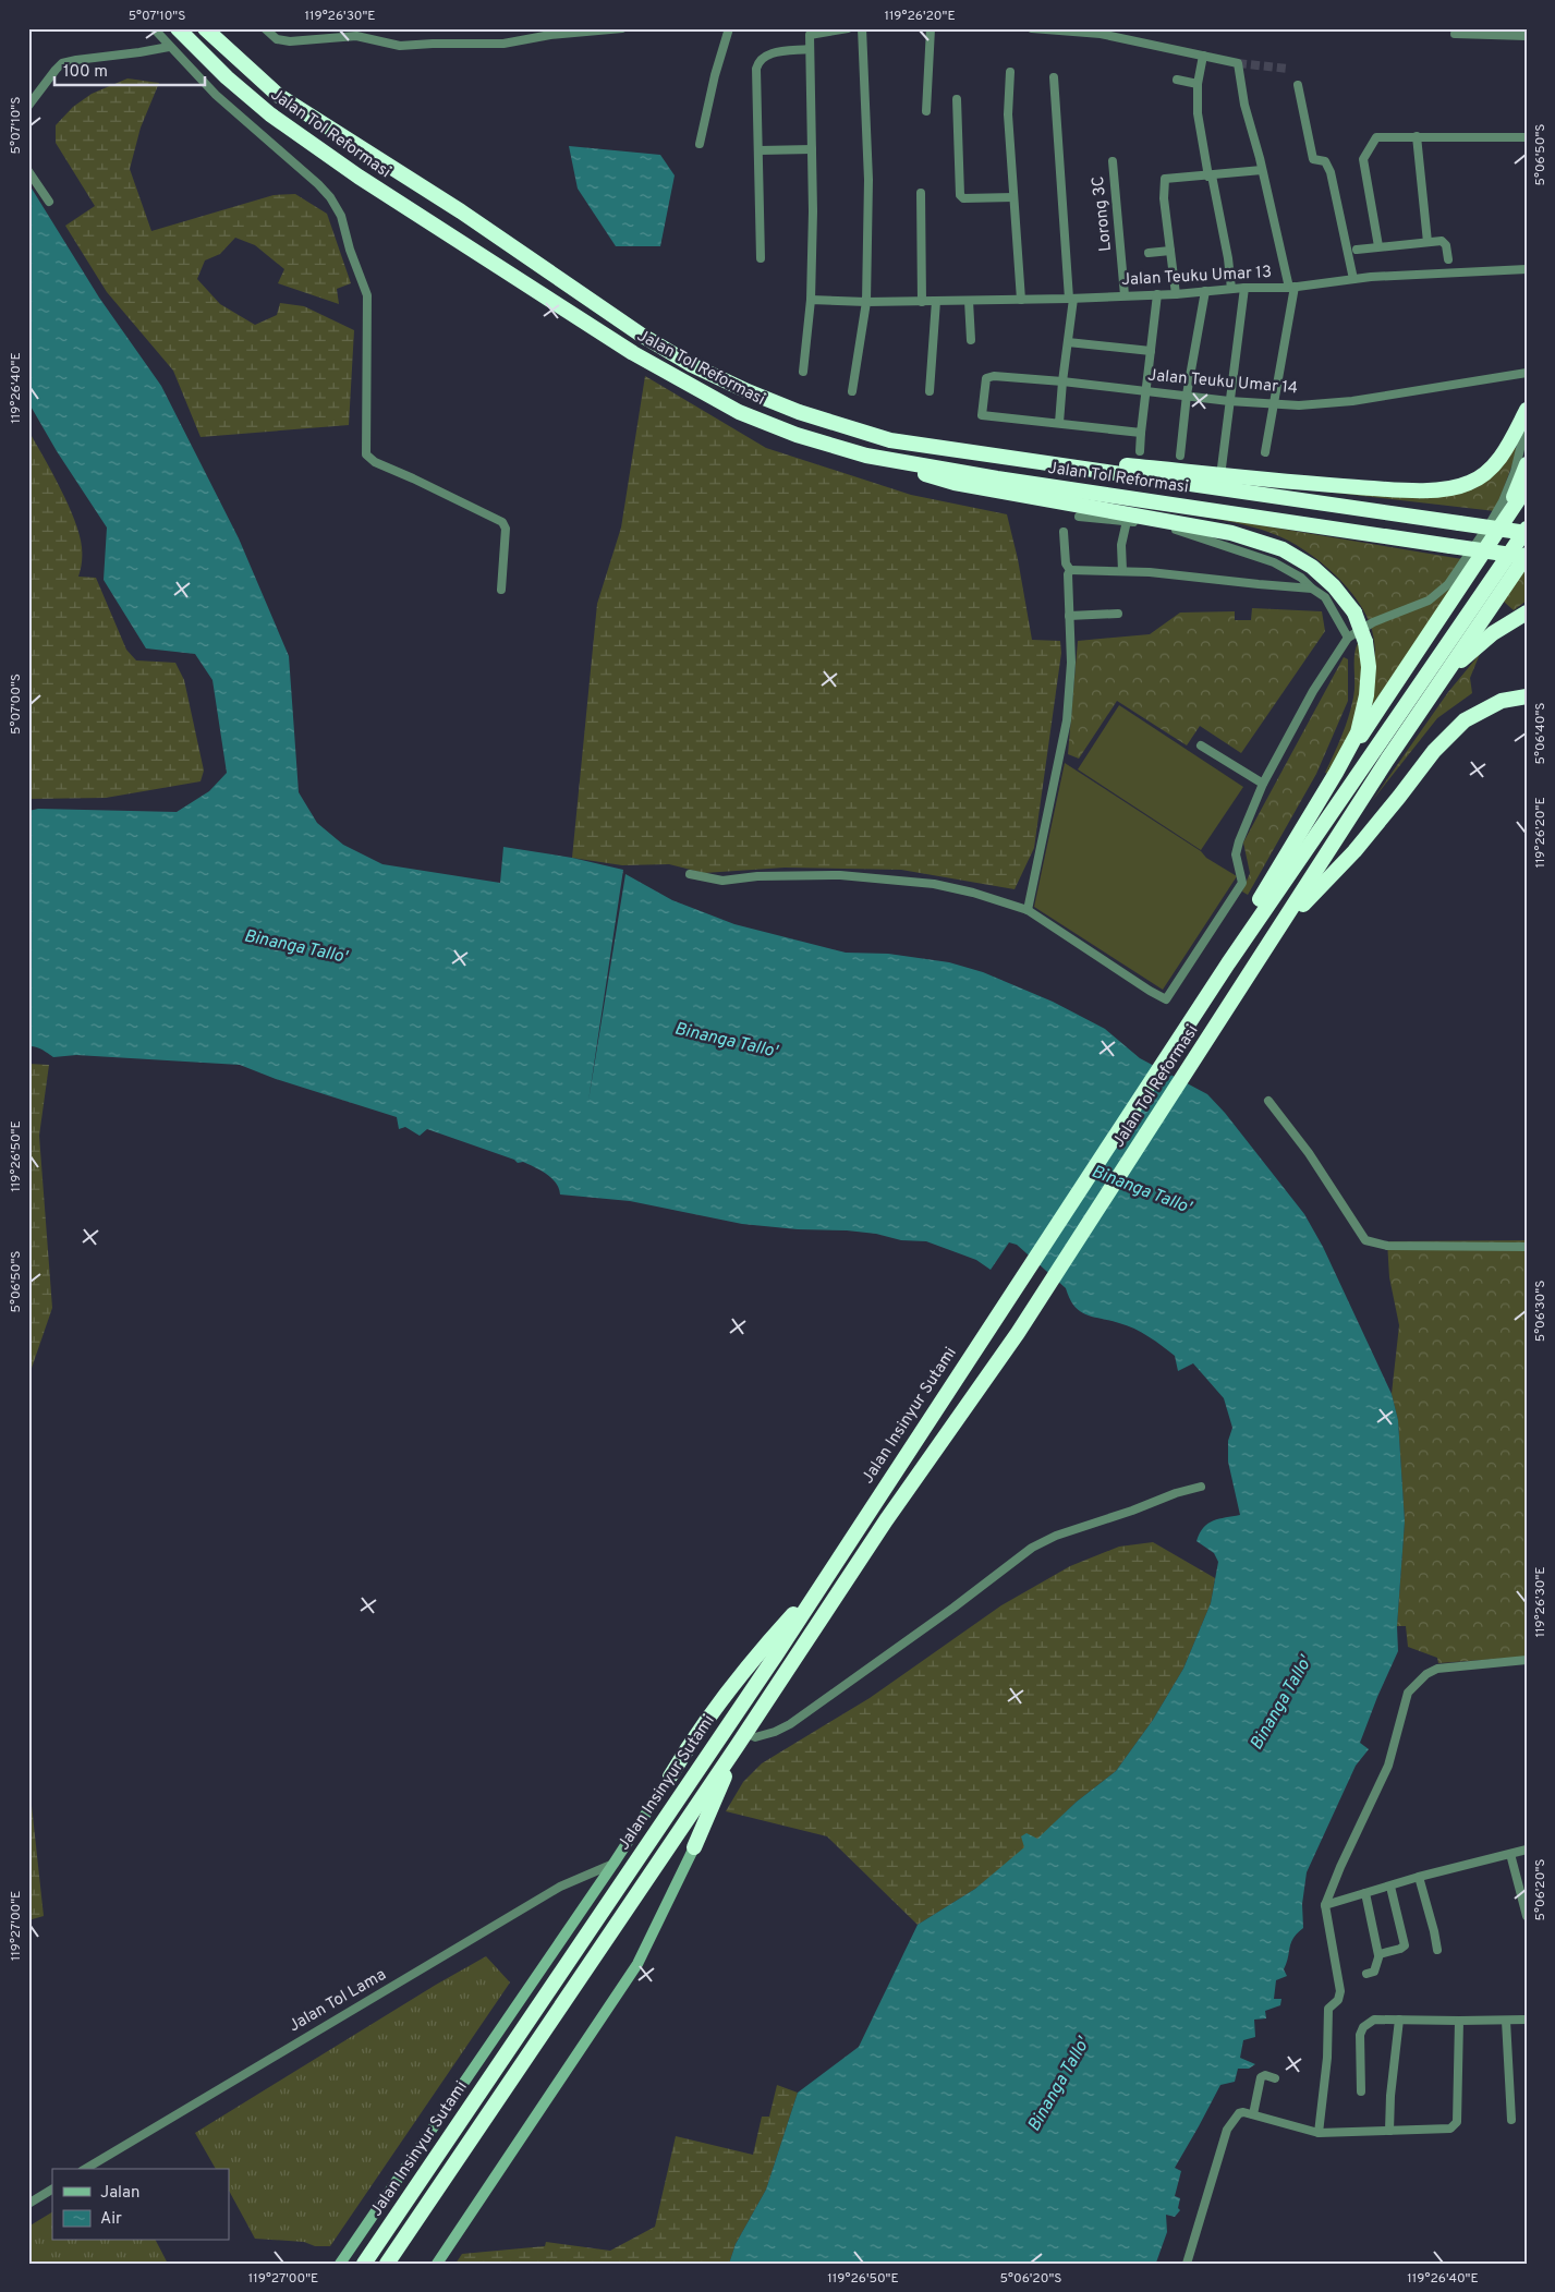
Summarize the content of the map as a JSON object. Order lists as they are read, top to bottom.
{
  "streets": {
    "highway": ["Jalan Tol Reformasi", "Jalan Insinyur Sutami"],
    "street": [
      "Lorong 3C",
      "Jalan Teuku Umar 13",
      "Jalan Teuku Umar 14",
      "Jalan Tol Lama"
    ]
  },
  "crossings": [
    ["Jalan Tol Reformasi", "Jalan Insinyur Sutami"],
    ["Lorong 3C", "Jalan Teuku Umar 13"]
  ],
  "water": ["Binanga Tallo'"],
  "legend": ["Jalan", "Air"],
  "scale_bar": "100 m",
  "coordinates": [
    "5°07'10\"S",
    "119°26'30\"E",
    "119°26'20\"E",
    "5°06'50\"S",
    "119°26'40\"E",
    "5°07'00\"S",
    "5°06'40\"S",
    "119°26'50\"E",
    "5°06'30\"S",
    "5°06'20\"S",
    "119°27'00\"E"
  ]
}
